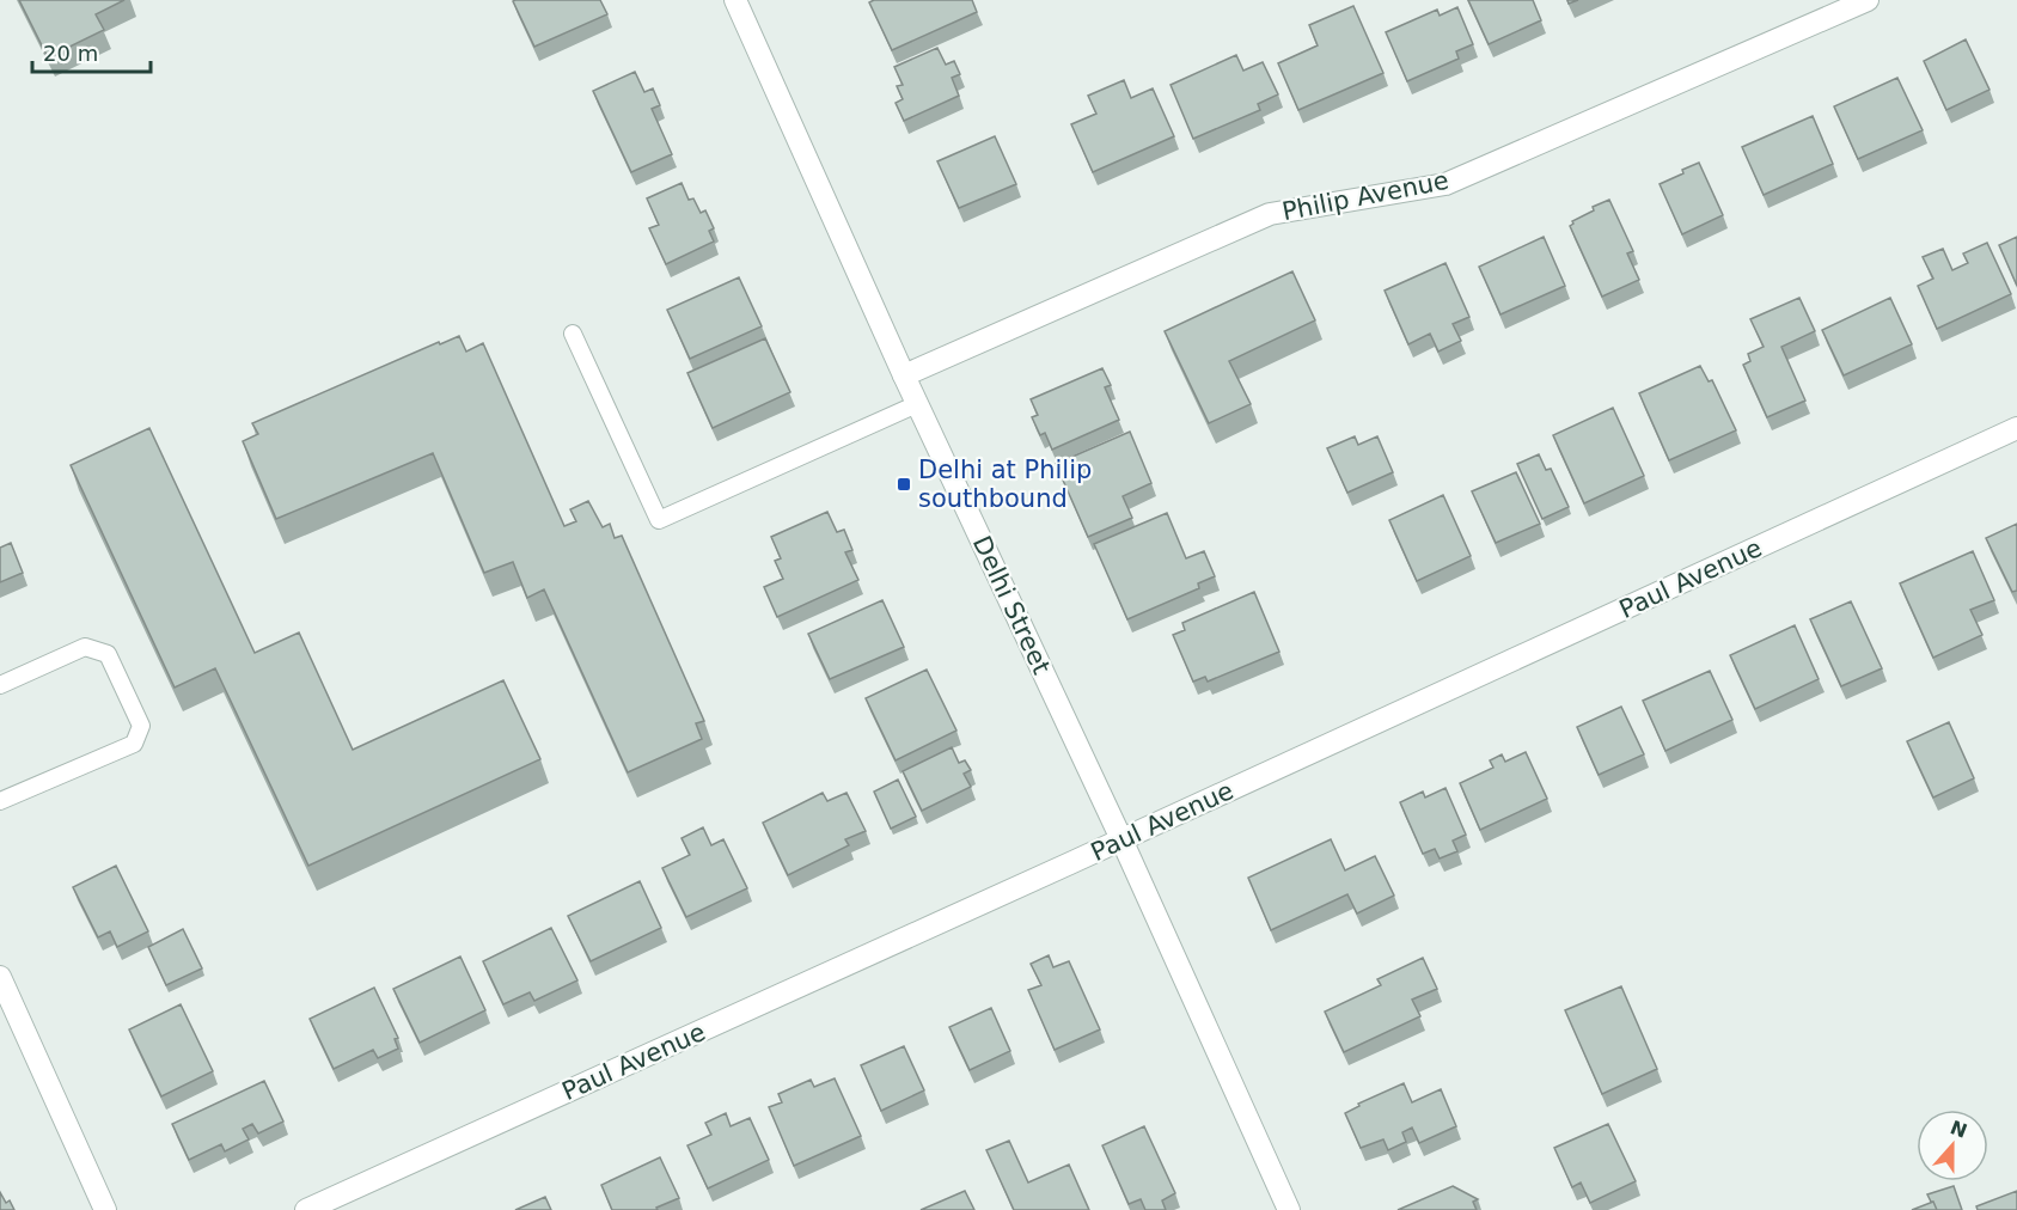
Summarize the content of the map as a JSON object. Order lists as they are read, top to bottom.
{
  "streets": {
    "street": ["Philip Avenue", "Paul Avenue", "Delhi Street"]
  },
  "crossings": [
    ["Philip Avenue", "Delhi Street"],
    ["Paul Avenue", "Delhi Street"]
  ],
  "places": {
    "transit": ["Delhi at Philip southbound"]
  },
  "scale_bar": "20 m",
  "north": "top"
}
